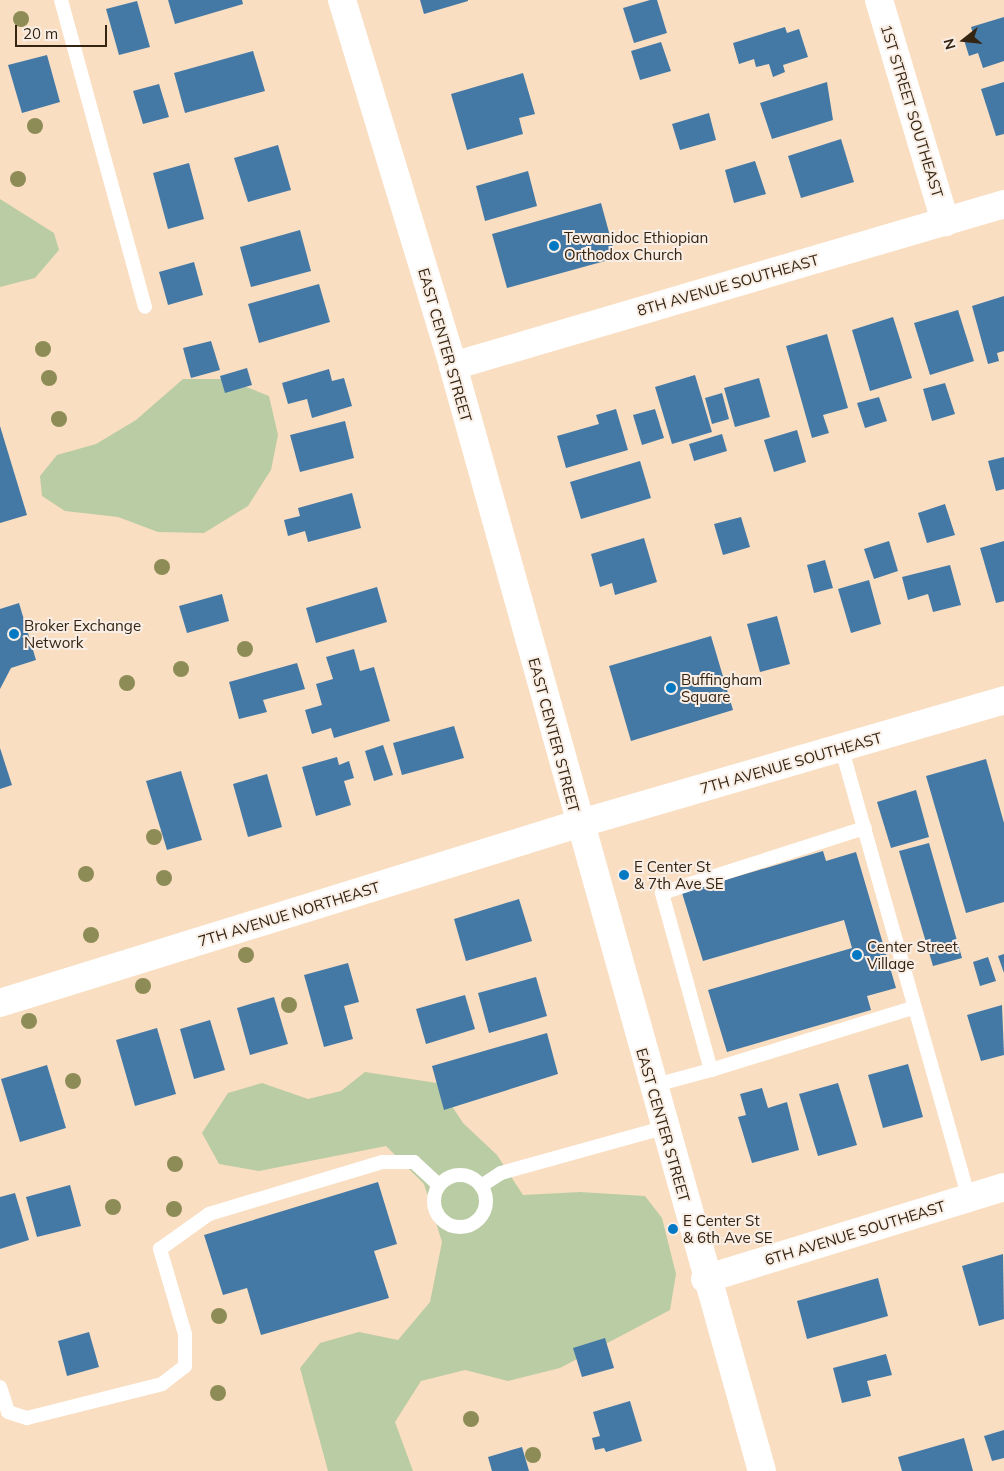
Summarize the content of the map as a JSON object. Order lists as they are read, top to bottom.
{
  "streets": {
    "street": [
      "1ST STREET SOUTHEAST",
      "8TH AVENUE SOUTHEAST",
      "EAST CENTER STREET",
      "7TH AVENUE SOUTHEAST",
      "7TH AVENUE NORTHEAST",
      "6TH AVENUE SOUTHEAST"
    ]
  },
  "crossings": [
    ["1ST STREET SOUTHEAST", "8TH AVENUE SOUTHEAST"],
    ["8TH AVENUE SOUTHEAST", "EAST CENTER STREET"],
    ["EAST CENTER STREET", "7TH AVENUE SOUTHEAST"],
    ["EAST CENTER STREET", "7TH AVENUE NORTHEAST"],
    ["EAST CENTER STREET", "6TH AVENUE SOUTHEAST"],
    ["7TH AVENUE SOUTHEAST", "7TH AVENUE NORTHEAST"]
  ],
  "places": [
    "Tewanidoc Ethiopian Orthodox Church",
    "Broker Exchange Network",
    "Buffingham Square",
    "E Center St & 7th Ave SE",
    "Center Street Village",
    "E Center St & 6th Ave SE"
  ],
  "scale_bar": "20 m",
  "north": "left"
}
